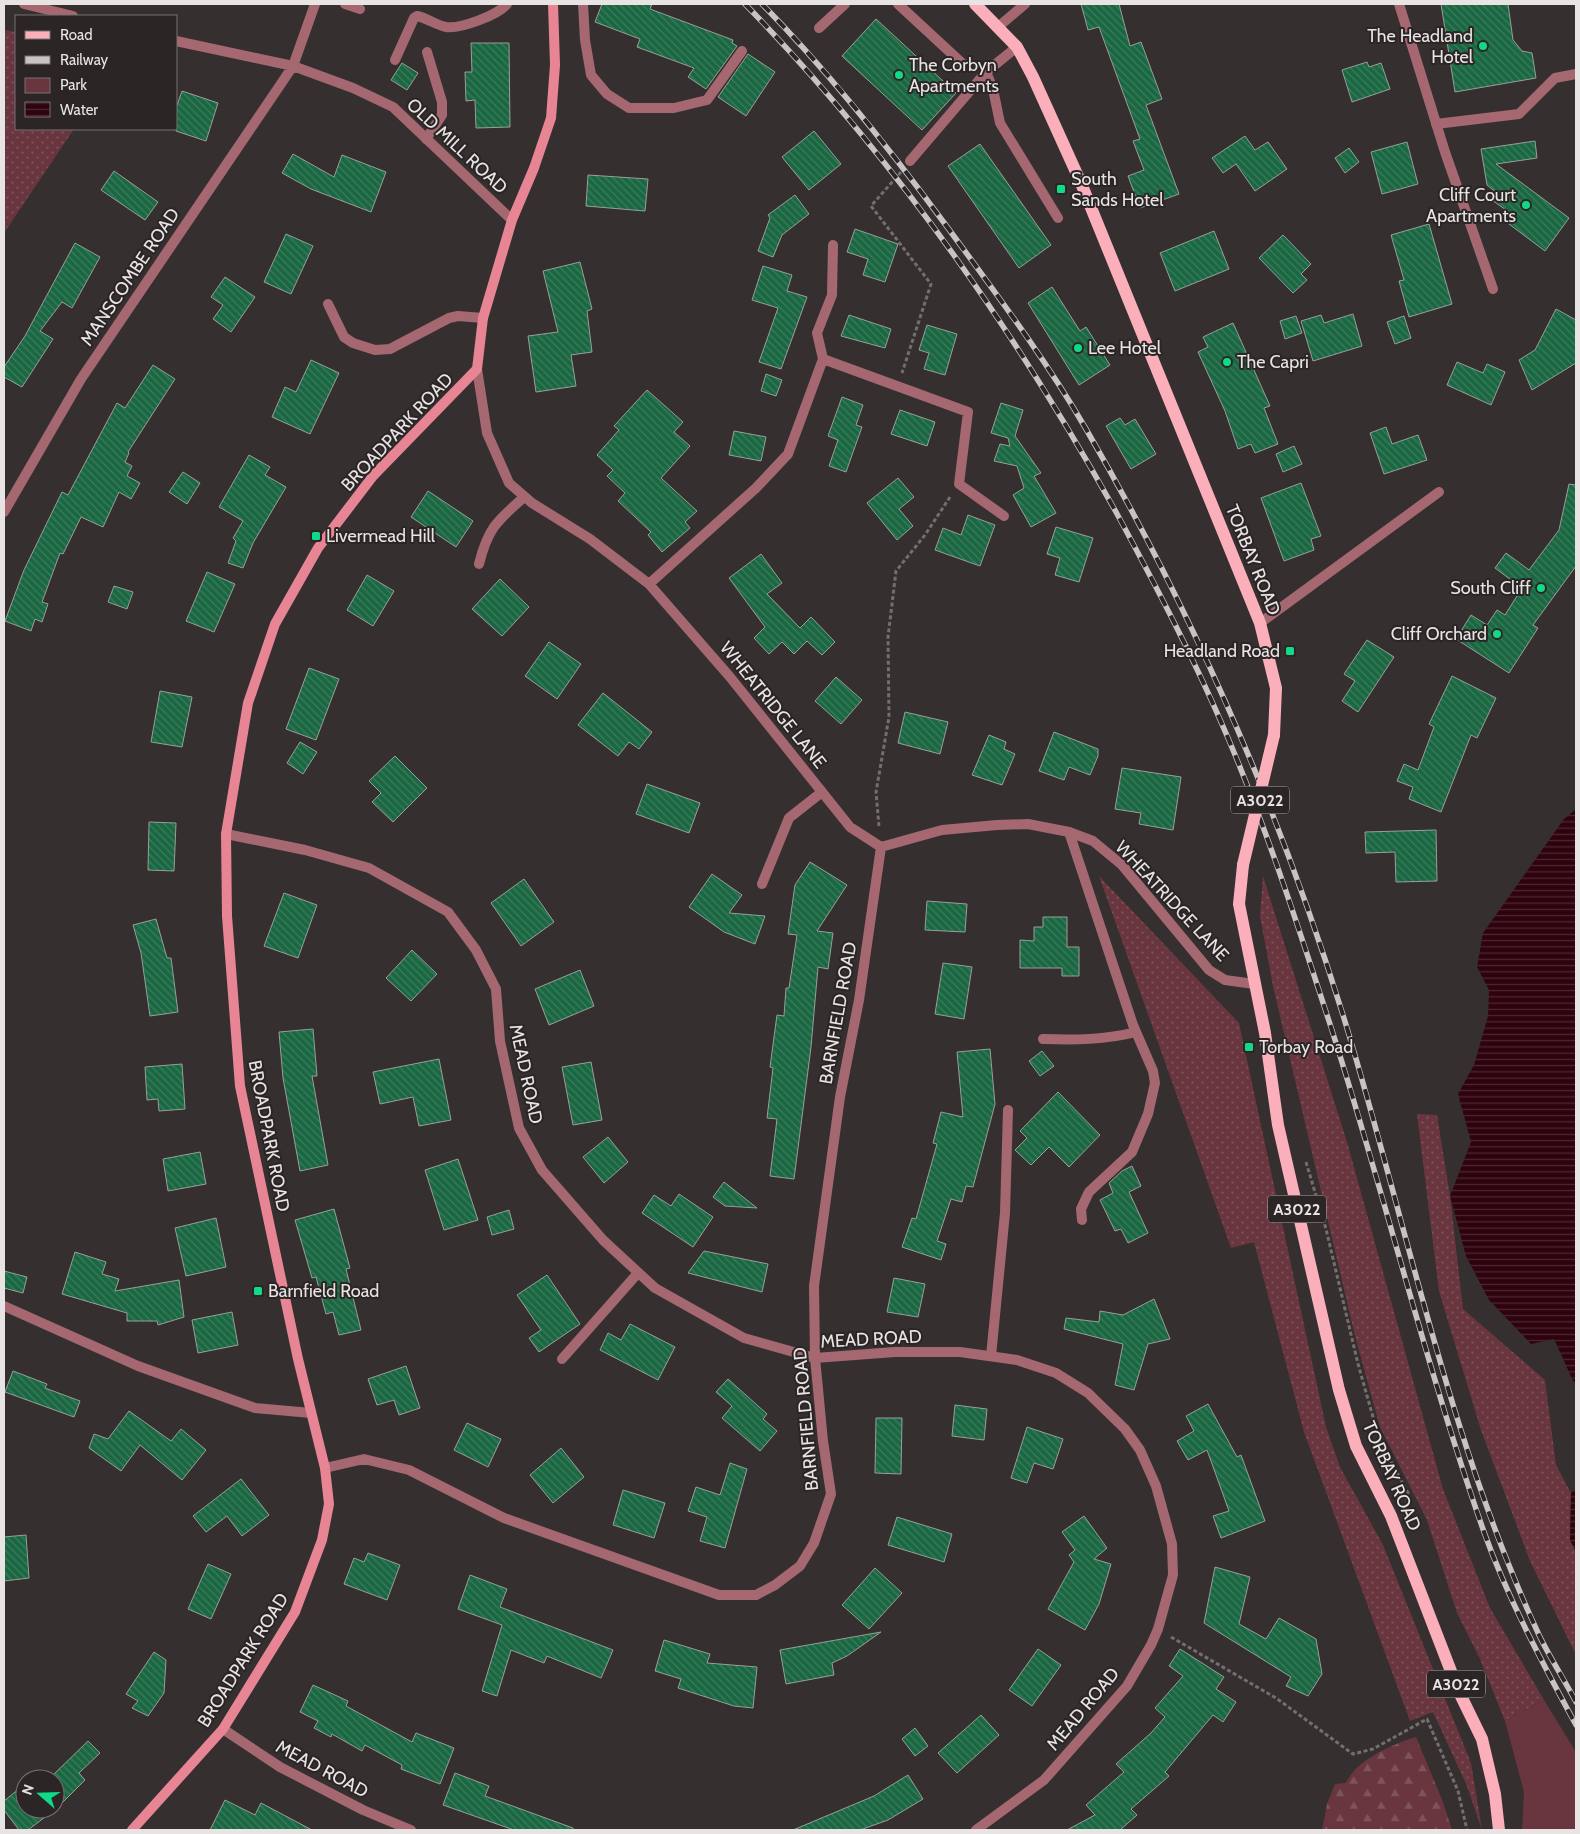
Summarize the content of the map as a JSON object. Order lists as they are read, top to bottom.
{
  "streets": {
    "main road": ["TORBAY ROAD", "A3022"],
    "street": [
      "OLD MILL ROAD",
      "MANSCOMBE ROAD",
      "BROADPARK ROAD",
      "WHEATRIDGE LANE",
      "BARNFIELD ROAD",
      "MEAD ROAD"
    ]
  },
  "crossings": [
    ["OLD MILL ROAD", "MANSCOMBE ROAD"],
    ["OLD MILL ROAD", "WHEATRIDGE LANE"],
    ["BROADPARK ROAD", "WHEATRIDGE LANE"],
    ["BROADPARK ROAD", "BARNFIELD ROAD"],
    ["BROADPARK ROAD", "MEAD ROAD"],
    ["TORBAY ROAD", "WHEATRIDGE LANE"],
    ["WHEATRIDGE LANE", "BARNFIELD ROAD"],
    ["BARNFIELD ROAD", "MEAD ROAD"]
  ],
  "places": {
    "other": [
      "The Headland Hotel",
      "The Corbyn Apartments",
      "Cliff Court Apartments",
      "Lee Hotel",
      "The Capri",
      "South Cliff",
      "Cliff Orchard"
    ],
    "transit": [
      "South Sands Hotel",
      "Livermead Hill",
      "Headland Road",
      "Torbay Road",
      "Barnfield Road"
    ]
  },
  "legend": [
    "Road",
    "Railway",
    "Park",
    "Water"
  ],
  "north": "left"
}
